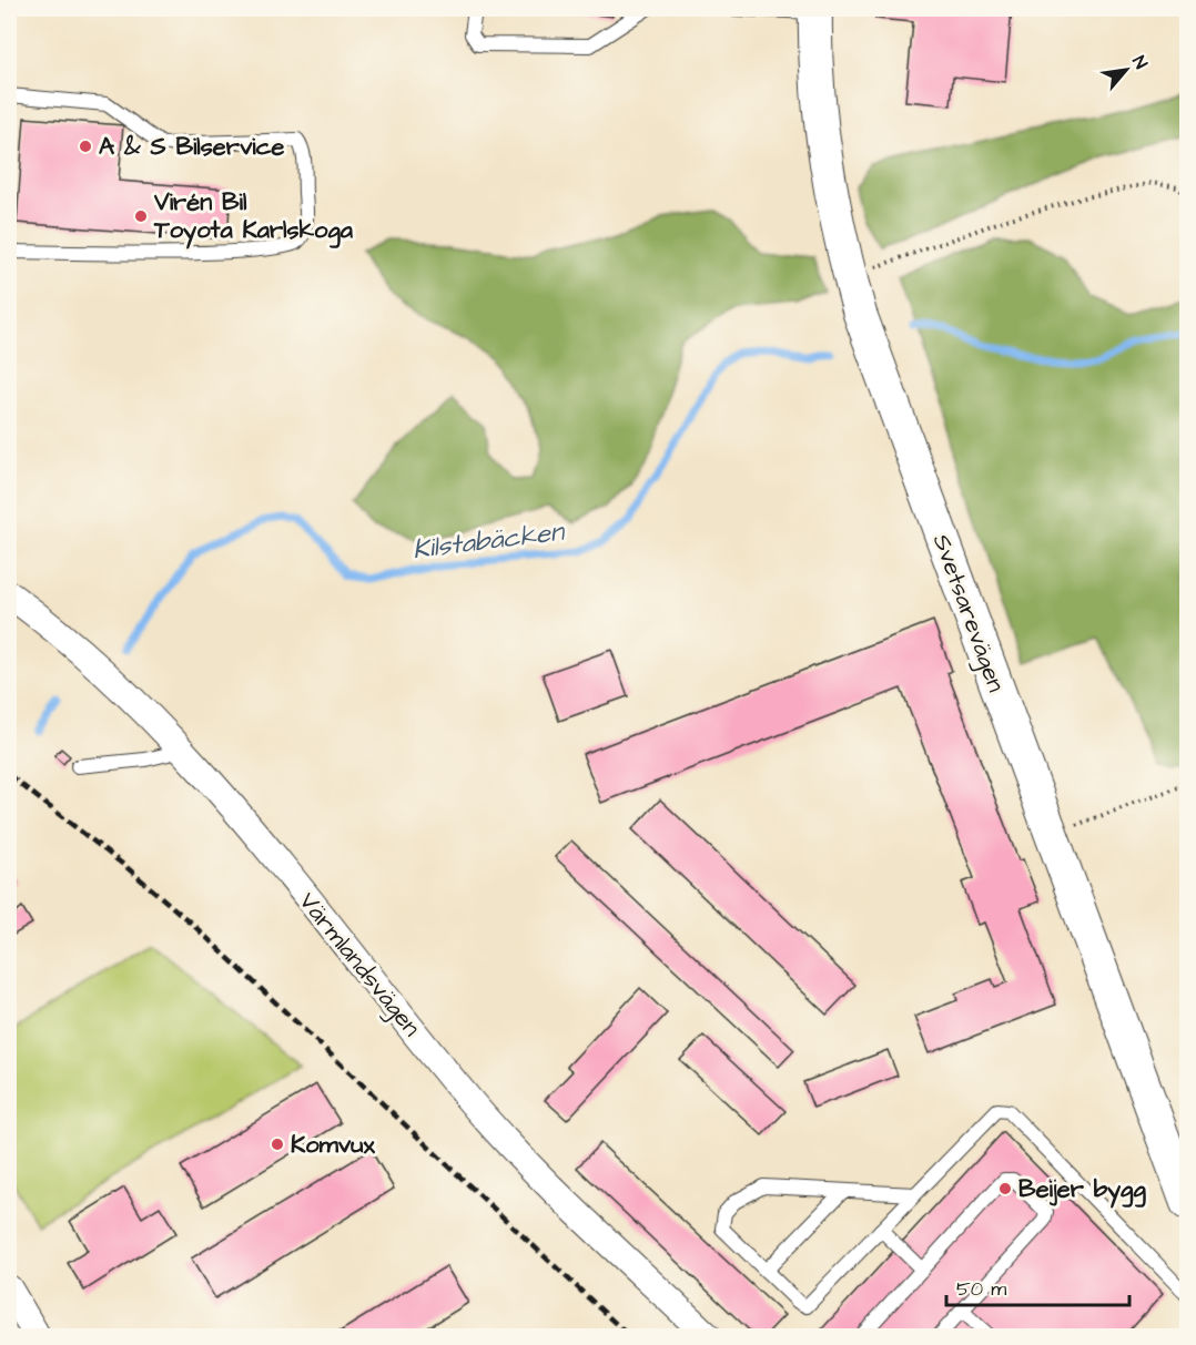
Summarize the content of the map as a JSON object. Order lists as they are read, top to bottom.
{
  "streets": {
    "street": ["Svetsarevägen", "Värmlandsvägen"]
  },
  "water": ["Kilstabäcken"],
  "places": [
    "A & S Bilservice",
    "Virén Bil Toyota Karlskoga",
    "Komvux",
    "Beijer bygg"
  ],
  "scale_bar": "50 m",
  "north": "top right"
}
